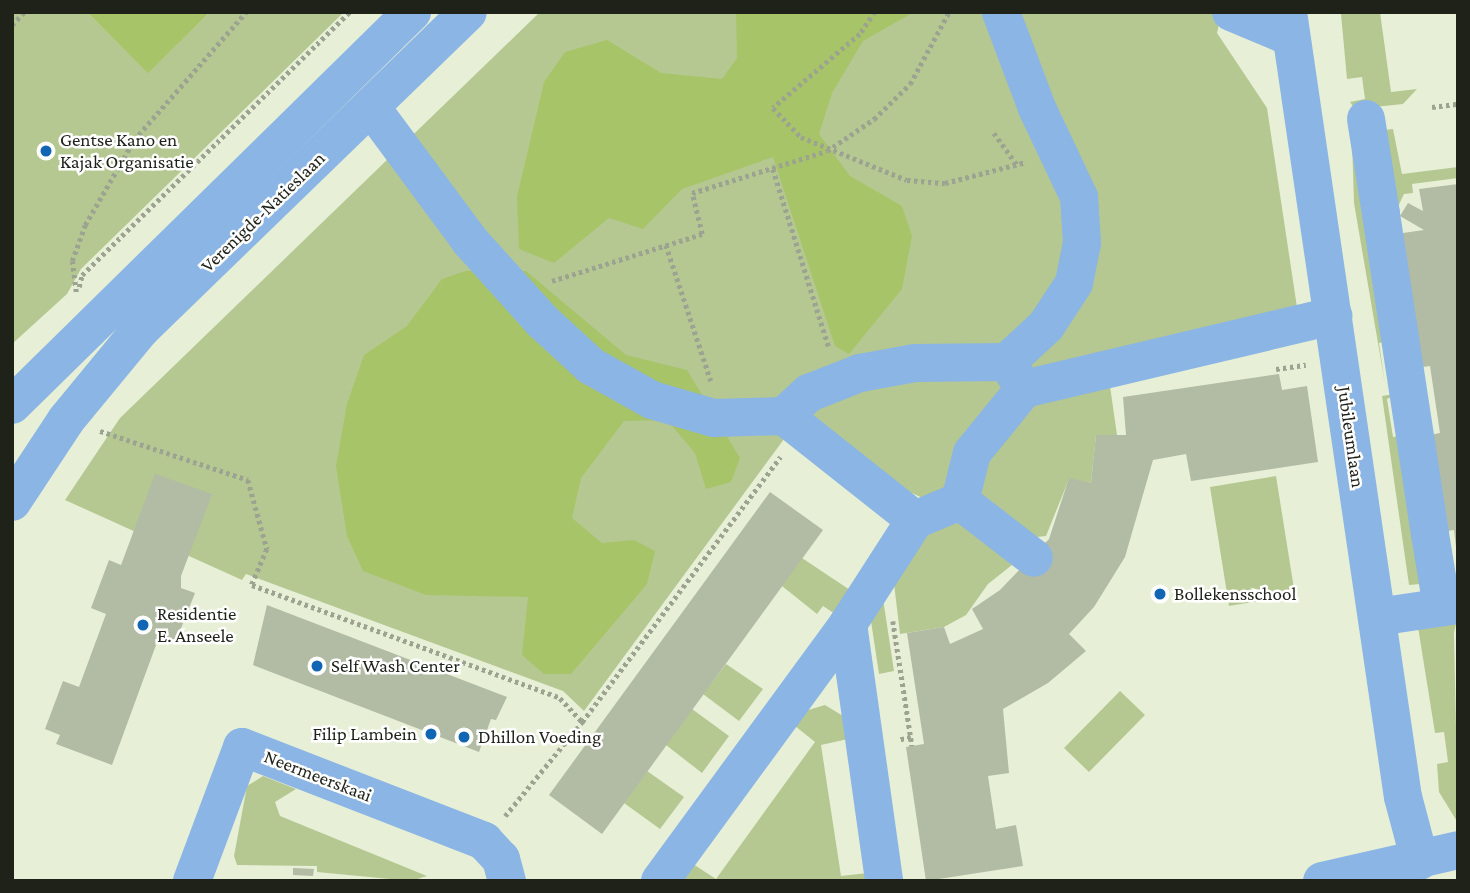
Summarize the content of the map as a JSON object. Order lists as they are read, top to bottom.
{
  "streets": {
    "street": ["Verenigde-Natieslaan", "Jubileumlaan", "Neermeerskaai"]
  },
  "places": [
    "Gentse Kano en Kajak Organisatie",
    "Bollekensschool",
    "Residentie E. Anseele",
    "Self Wash Center",
    "Filip Lambein",
    "Dhillon Voeding"
  ]
}
